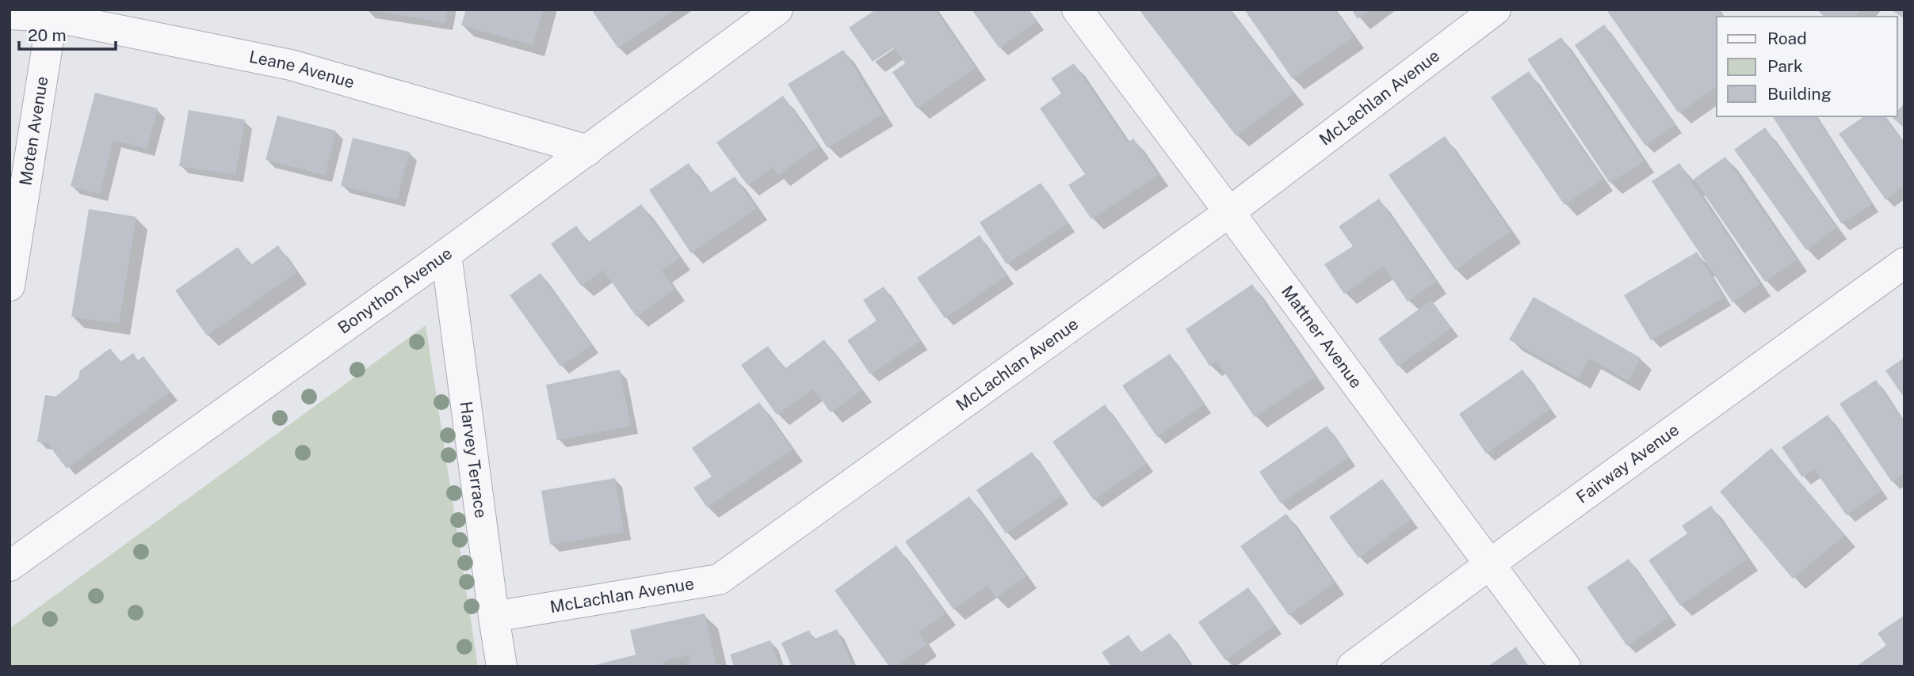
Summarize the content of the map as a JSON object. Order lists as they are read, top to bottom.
{
  "streets": {
    "street": [
      "Leane Avenue",
      "McLachlan Avenue",
      "Moten Avenue",
      "Bonython Avenue",
      "Mattner Avenue",
      "Harvey Terrace",
      "Fairway Avenue"
    ]
  },
  "crossings": [
    ["Leane Avenue", "Moten Avenue"],
    ["Leane Avenue", "Bonython Avenue"],
    ["McLachlan Avenue", "Mattner Avenue"],
    ["McLachlan Avenue", "Harvey Terrace"],
    ["Bonython Avenue", "Harvey Terrace"],
    ["Mattner Avenue", "Fairway Avenue"]
  ],
  "legend": ["Road", "Park", "Building"],
  "scale_bar": "20 m"
}
